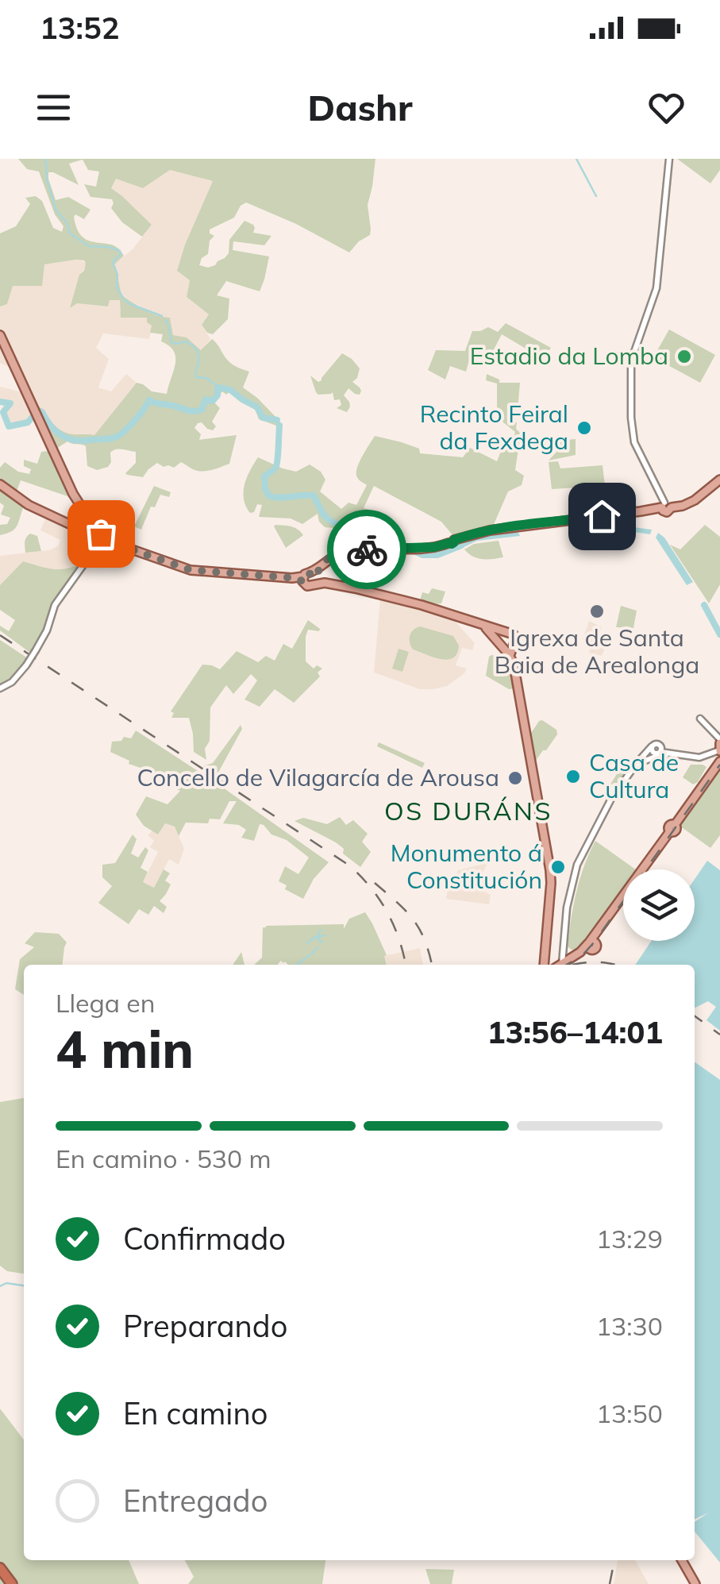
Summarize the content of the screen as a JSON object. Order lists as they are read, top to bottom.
{
  "districts": ["OS DURÁNS"],
  "places": [
    "Estadio da Lomba",
    "Recinto Feiral da Fexdega",
    "Igrexa de Santa Baia de Arealonga",
    "Casa de Cultura",
    "Concello de Vilagarcía de Arousa",
    "Monumento á Constitución"
  ],
  "page": {
    "status": "13:52",
    "header": "Dashr",
    "heading": ["4 min", "Llega en", "13:56–14:01"],
    "bar": "En camino · 530 m",
    "list": [
      ["Confirmado", "13:29"],
      ["Preparando", "13:30"],
      ["En camino", "13:50"],
      "Entregado"
    ]
  }
}
